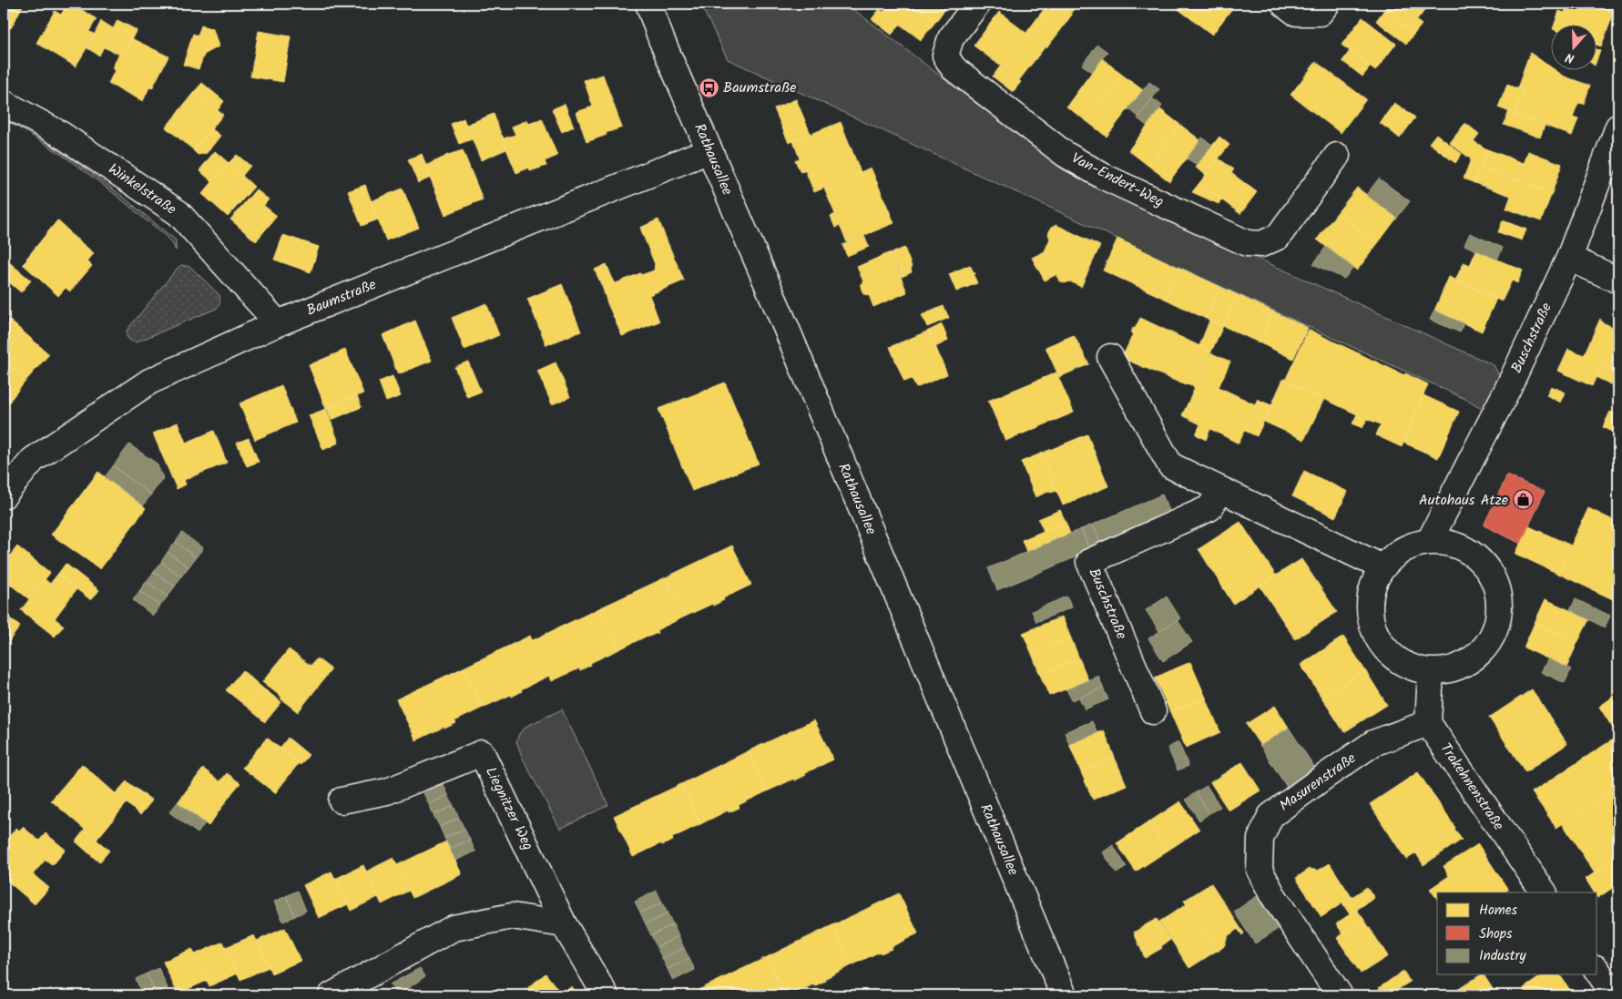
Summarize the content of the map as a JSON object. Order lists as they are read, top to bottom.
{
  "streets": {
    "street": [
      "Rathausallee",
      "Van-Endert-Weg",
      "Winkelstraße",
      "Baumstraße",
      "Buschstraße",
      "Masurenstraße",
      "Trakehnenstraße",
      "Liegnitzer Weg"
    ]
  },
  "crossings": [
    ["Rathausallee", "Baumstraße"],
    ["Winkelstraße", "Baumstraße"],
    ["Masurenstraße", "Trakehnenstraße"]
  ],
  "places": {
    "bus stop": ["Baumstraße"],
    "shop": ["Autohaus Atze"]
  },
  "legend": ["Homes", "Shops", "Industry"],
  "north": "bottom"
}
